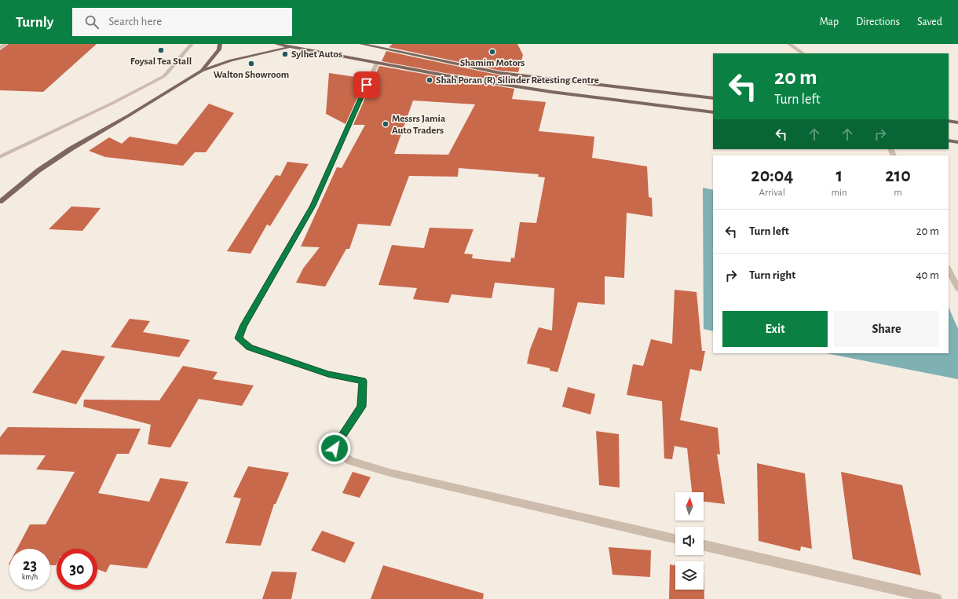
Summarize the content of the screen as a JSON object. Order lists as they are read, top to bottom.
{
  "places": [
    "Foysal Tea Stall",
    "Shamim Motors",
    "Sylhet Autos",
    "Walton Showroom",
    "Shah Poran (R) Silinder Retesting Centre",
    "Messrs Jamia Auto Traders"
  ],
  "north": "top",
  "page": {
    "header": "Turnly",
    "search": "Search here",
    "nav": ["Map", "Directions", "Saved"],
    "turn": ["20 m", "Turn left"],
    "eta": [
      "20:04",
      "Arrival",
      "1",
      "min",
      "210",
      "m"
    ],
    "list": [
      {
        "name": "Turn left",
        "value": "20 m"
      },
      {
        "name": "Turn right",
        "value": "40 m"
      }
    ],
    "buttons": ["Exit", "Share"],
    "speed": "23 km/h",
    "limit": "30"
  }
}
